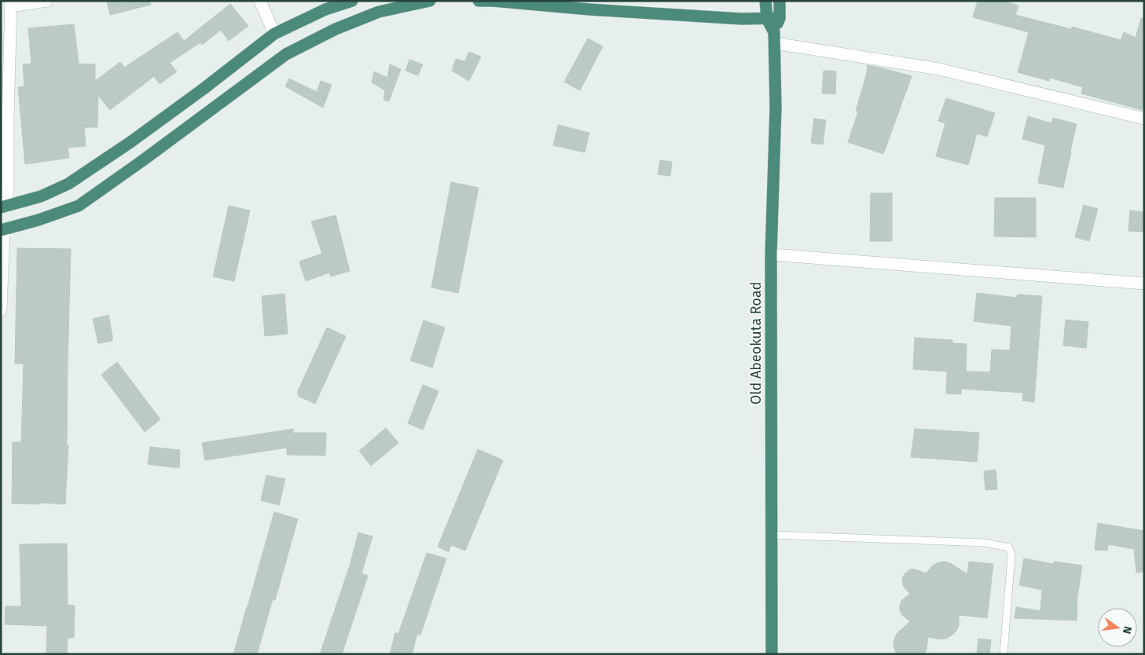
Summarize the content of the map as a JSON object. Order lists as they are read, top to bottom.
{
  "streets": {
    "highway": ["Old Abeokuta Road"]
  },
  "north": "right"
}
